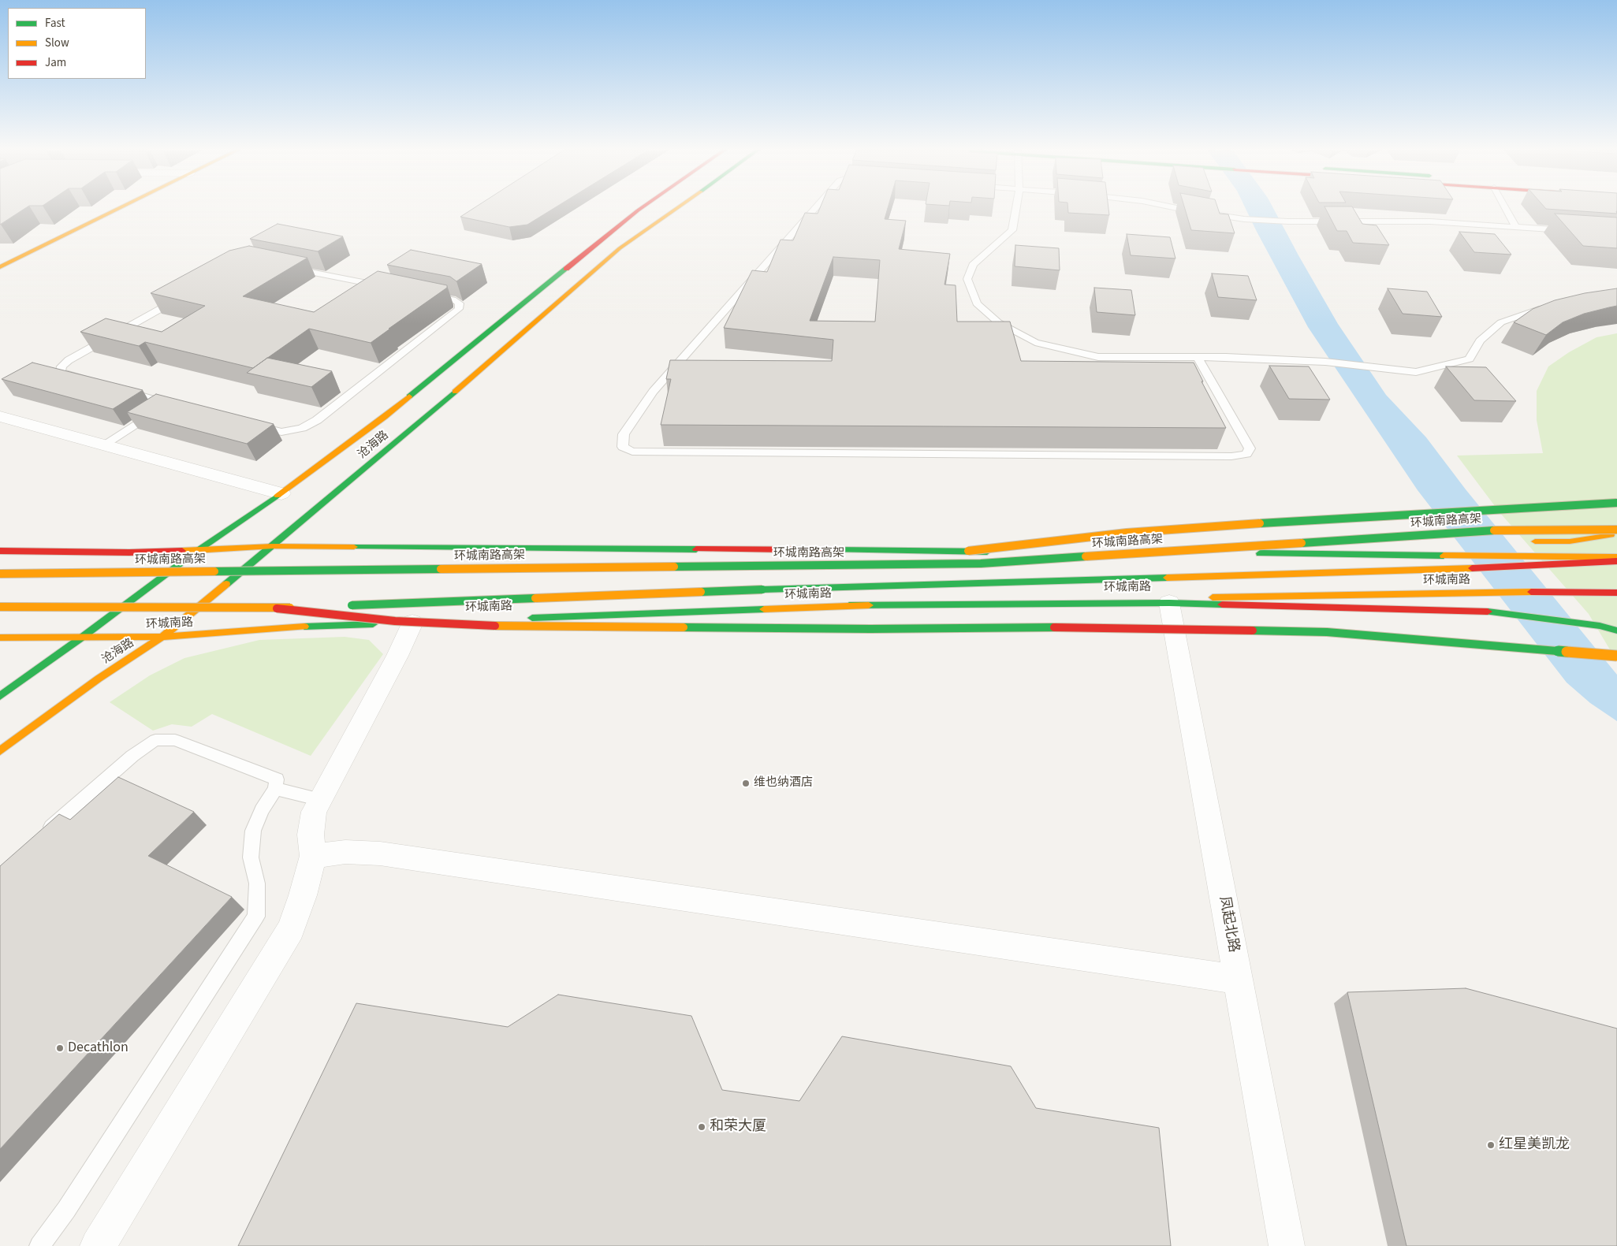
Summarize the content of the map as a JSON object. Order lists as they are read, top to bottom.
{
  "streets": {
    "main road": ["沧海路", "环城南路高架", "环城南路"],
    "street": ["凤起北路"]
  },
  "crossings": [
    ["沧海路", "环城南路"]
  ],
  "places": [
    "维也纳酒店",
    "Decathlon",
    "和荣大厦",
    "红星美凯龙"
  ],
  "legend": ["Fast", "Slow", "Jam"]
}
